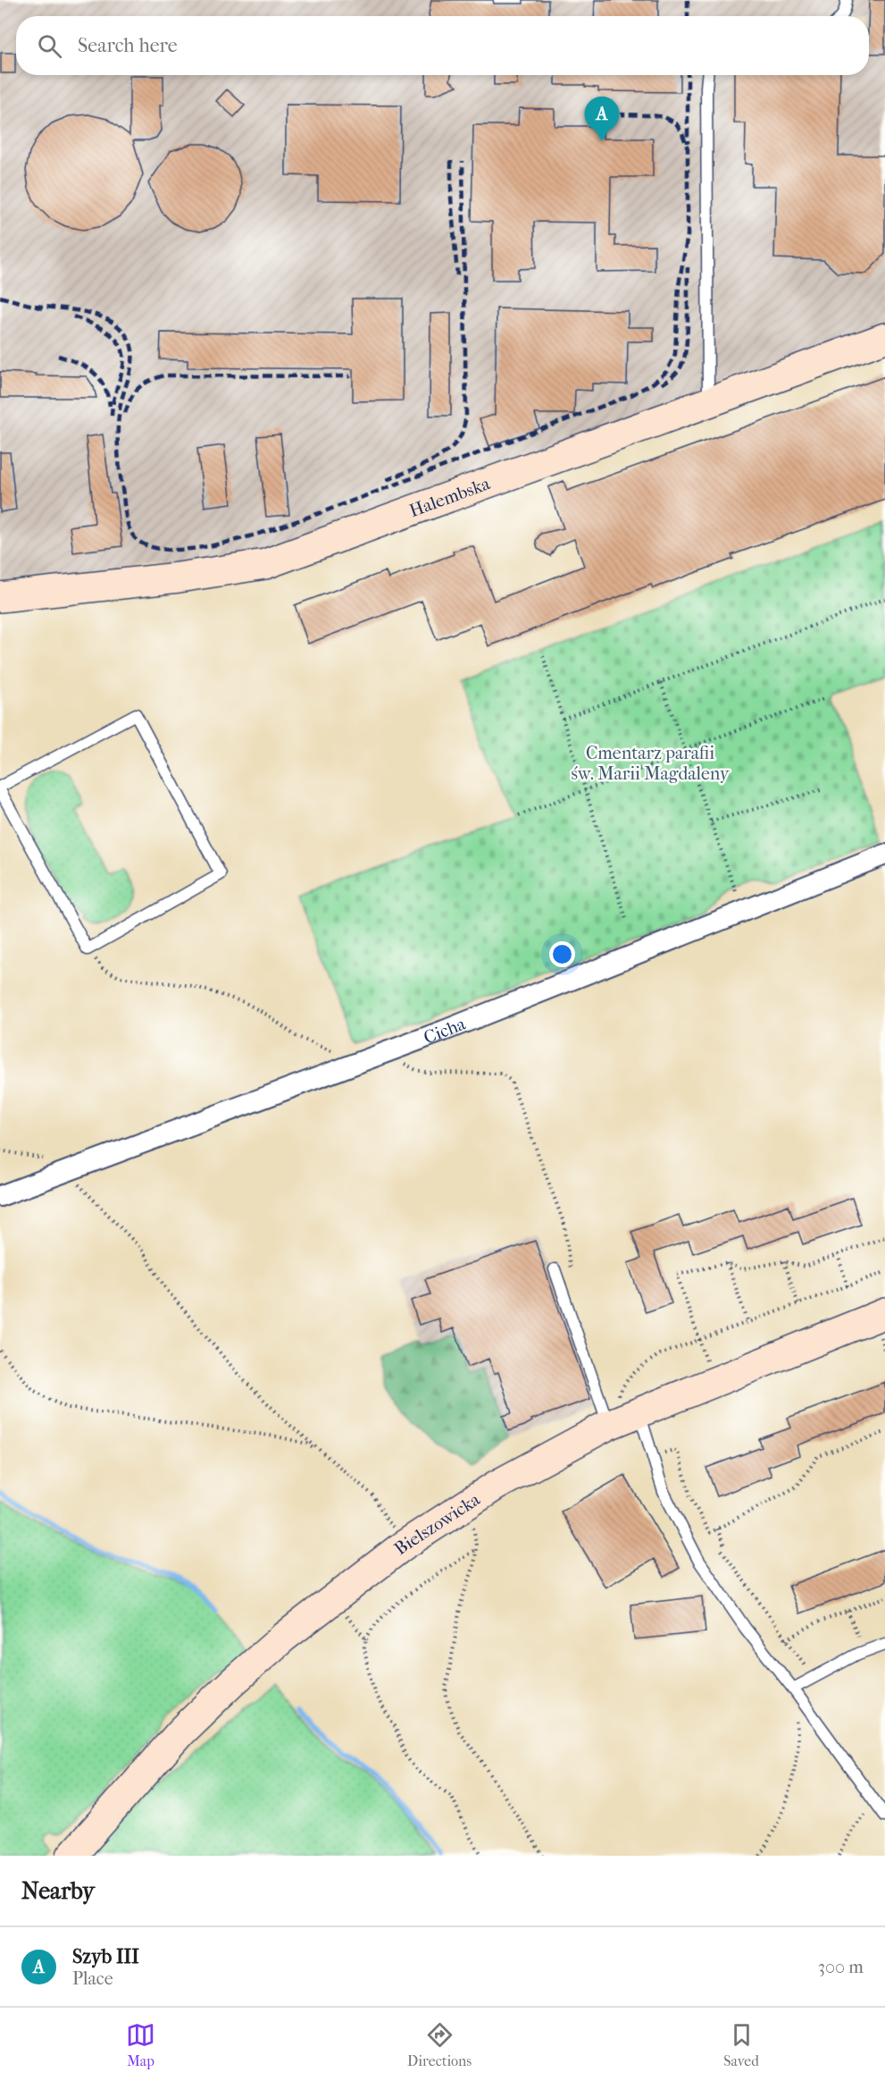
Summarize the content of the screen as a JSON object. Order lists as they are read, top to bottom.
{
  "streets": {
    "street": ["Halembska", "Cicha", "Bielszowicka"]
  },
  "parks": ["Cmentarz parafii św. Marii Magdaleny"],
  "page": {
    "search": "Search here",
    "pins": "A",
    "heading": "Nearby",
    "list": [
      {
        "mark": "A",
        "name": "Szyb III",
        "note": "Place",
        "value": "300 m"
      }
    ],
    "nav": ["Map", "Directions", "Saved"]
  }
}
